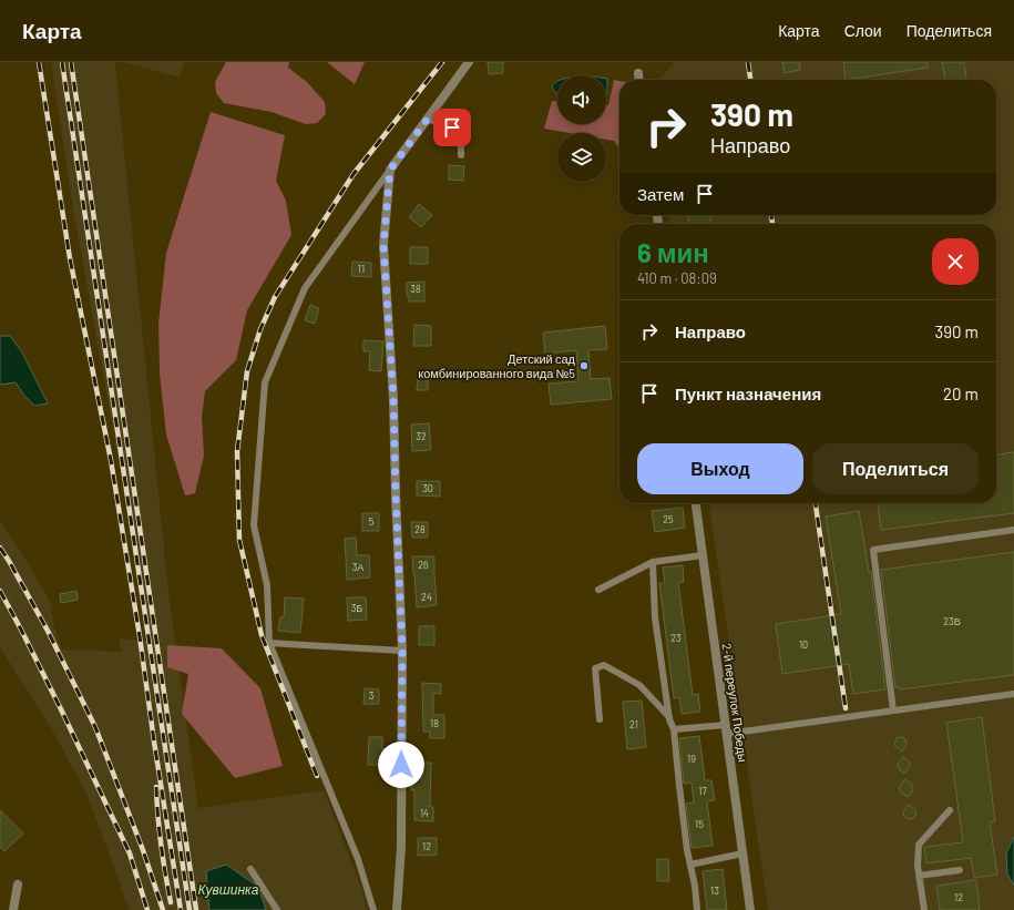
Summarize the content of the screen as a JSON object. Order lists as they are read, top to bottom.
{
  "streets": {
    "street": ["2-й переулок Победы"]
  },
  "water": ["Кувшинка"],
  "places": ["Детский сад комбинированного вида №5"],
  "house_numbers": [
    "11",
    "38",
    "32",
    "30",
    "25",
    "5",
    "28",
    "26",
    "3А",
    "24",
    "3Б",
    "23В",
    "23",
    "10",
    "3",
    "18",
    "21",
    "19",
    "17",
    "14",
    "15",
    "12",
    "13",
    "12"
  ],
  "page": {
    "header": "Карта",
    "nav": ["Карта", "Слои", "Поделиться"],
    "turn": ["390 m", "Направо"],
    "then": "Затем",
    "heading": ["6 мин", "410 m · 08:09"],
    "list": [
      {
        "name": "Направо",
        "value": "390 m"
      },
      {
        "name": "Пункт назначения",
        "value": "20 m"
      }
    ],
    "buttons": ["Выход", "Поделиться"]
  }
}
